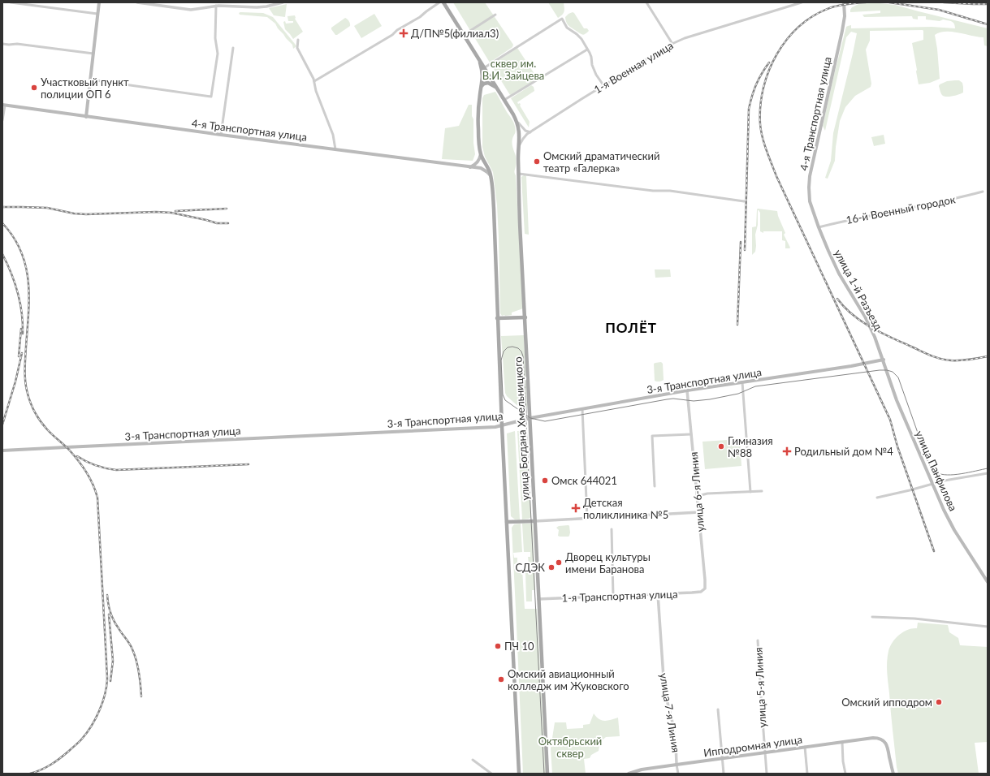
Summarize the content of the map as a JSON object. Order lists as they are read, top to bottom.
{
  "streets": {
    "main road": [
      "4-я Транспортная улица",
      "улица 1-й Разъезд",
      "3-я Транспортная улица",
      "улица Богдана Хмельницкого",
      "улица Панфилова",
      "Ипподромная улица"
    ],
    "street": [
      "1-я Военная улица",
      "16-й Военный городок",
      "улица 6-я Линия",
      "1-я Транспортная улица",
      "улица 5-я Линия",
      "улица 7-я Линия"
    ]
  },
  "crossings": [
    ["1-я Военная улица", "улица Богдана Хмельницкого"],
    ["4-я Транспортная улица", "16-й Военный городок"],
    ["4-я Транспортная улица", "улица 1-й Разъезд"],
    ["4-я Транспортная улица", "улица Богдана Хмельницкого"],
    ["16-й Военный городок", "улица 1-й Разъезд"],
    ["улица 1-й Разъезд", "3-я Транспортная улица"],
    ["улица 1-й Разъезд", "улица Панфилова"],
    ["3-я Транспортная улица", "улица Богдана Хмельницкого"],
    ["3-я Транспортная улица", "улица Панфилова"],
    ["3-я Транспортная улица", "улица 6-я Линия"],
    ["улица Богдана Хмельницкого", "1-я Транспортная улица"],
    ["улица 6-я Линия", "1-я Транспортная улица"],
    ["1-я Транспортная улица", "улица 7-я Линия"],
    ["улица 5-я Линия", "Ипподромная улица"],
    ["улица 7-я Линия", "Ипподромная улица"]
  ],
  "districts": ["ПОЛЁТ"],
  "parks": ["сквер им. В.И. Зайцева", "Октябрьский сквер"],
  "places": {
    "health": ["Д/П№5(филиал3)", "Родильный дом №4", "Детская поликлиника №5"],
    "other": [
      "Участковый пункт полиции ОП 6",
      "Омский драматический театр «Галерка»",
      "Гимназия №88",
      "Омск 644021",
      "Дворец культуры имени Баранова",
      "СДЭК",
      "ПЧ 10",
      "Омский авиационный колледж им Жуковского",
      "Омский ипподром"
    ]
  }
}
